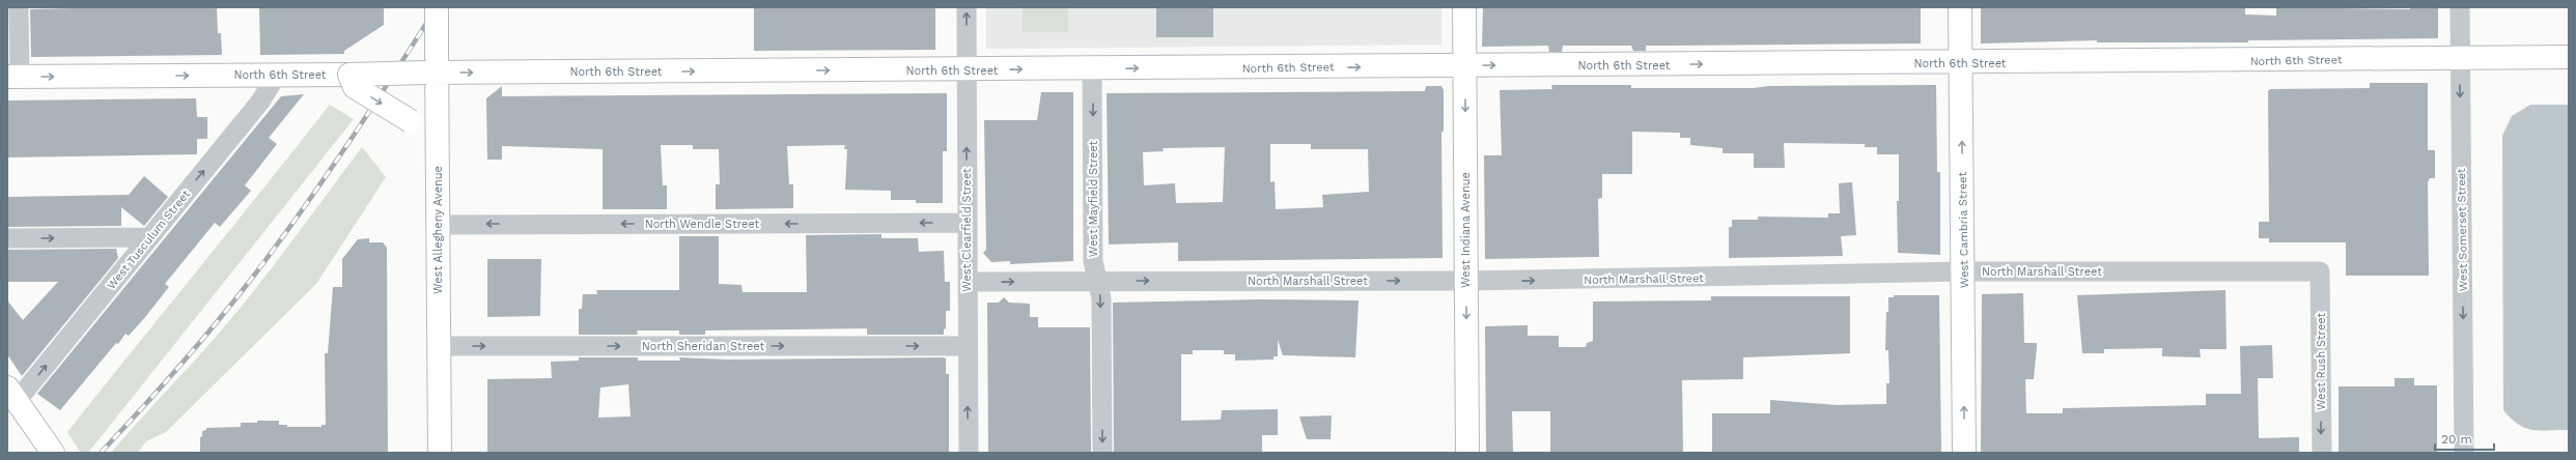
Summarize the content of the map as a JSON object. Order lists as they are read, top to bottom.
{
  "streets": {
    "street": [
      "North 6th Street",
      "West Mayfield Street",
      "North Wendle Street",
      "West Allegheny Avenue",
      "West Clearfield Street",
      "West Indiana Avenue",
      "West Cambria Street",
      "West Somerset Street",
      "West Tusculum Street",
      "North Marshall Street",
      "North Sheridan Street",
      "West Rush Street"
    ]
  },
  "crossings": [
    ["North 6th Street", "West Mayfield Street"],
    ["North 6th Street", "West Allegheny Avenue"],
    ["North 6th Street", "West Clearfield Street"],
    ["North 6th Street", "West Indiana Avenue"],
    ["North 6th Street", "West Cambria Street"],
    ["North 6th Street", "West Somerset Street"],
    ["North 6th Street", "West Tusculum Street"],
    ["West Mayfield Street", "North Marshall Street"],
    ["North Wendle Street", "West Allegheny Avenue"],
    ["North Wendle Street", "West Clearfield Street"],
    ["West Allegheny Avenue", "North Sheridan Street"],
    ["West Clearfield Street", "North Marshall Street"],
    ["West Clearfield Street", "North Sheridan Street"],
    ["West Indiana Avenue", "North Marshall Street"],
    ["West Cambria Street", "North Marshall Street"],
    ["North Marshall Street", "West Rush Street"]
  ],
  "one_way": [
    "North 6th Street",
    "West Mayfield Street",
    "North Wendle Street",
    "West Clearfield Street",
    "West Indiana Avenue",
    "West Cambria Street",
    "West Somerset Street",
    "West Tusculum Street",
    "North Marshall Street",
    "North Sheridan Street",
    "West Rush Street"
  ],
  "scale_bar": "20 m"
}
